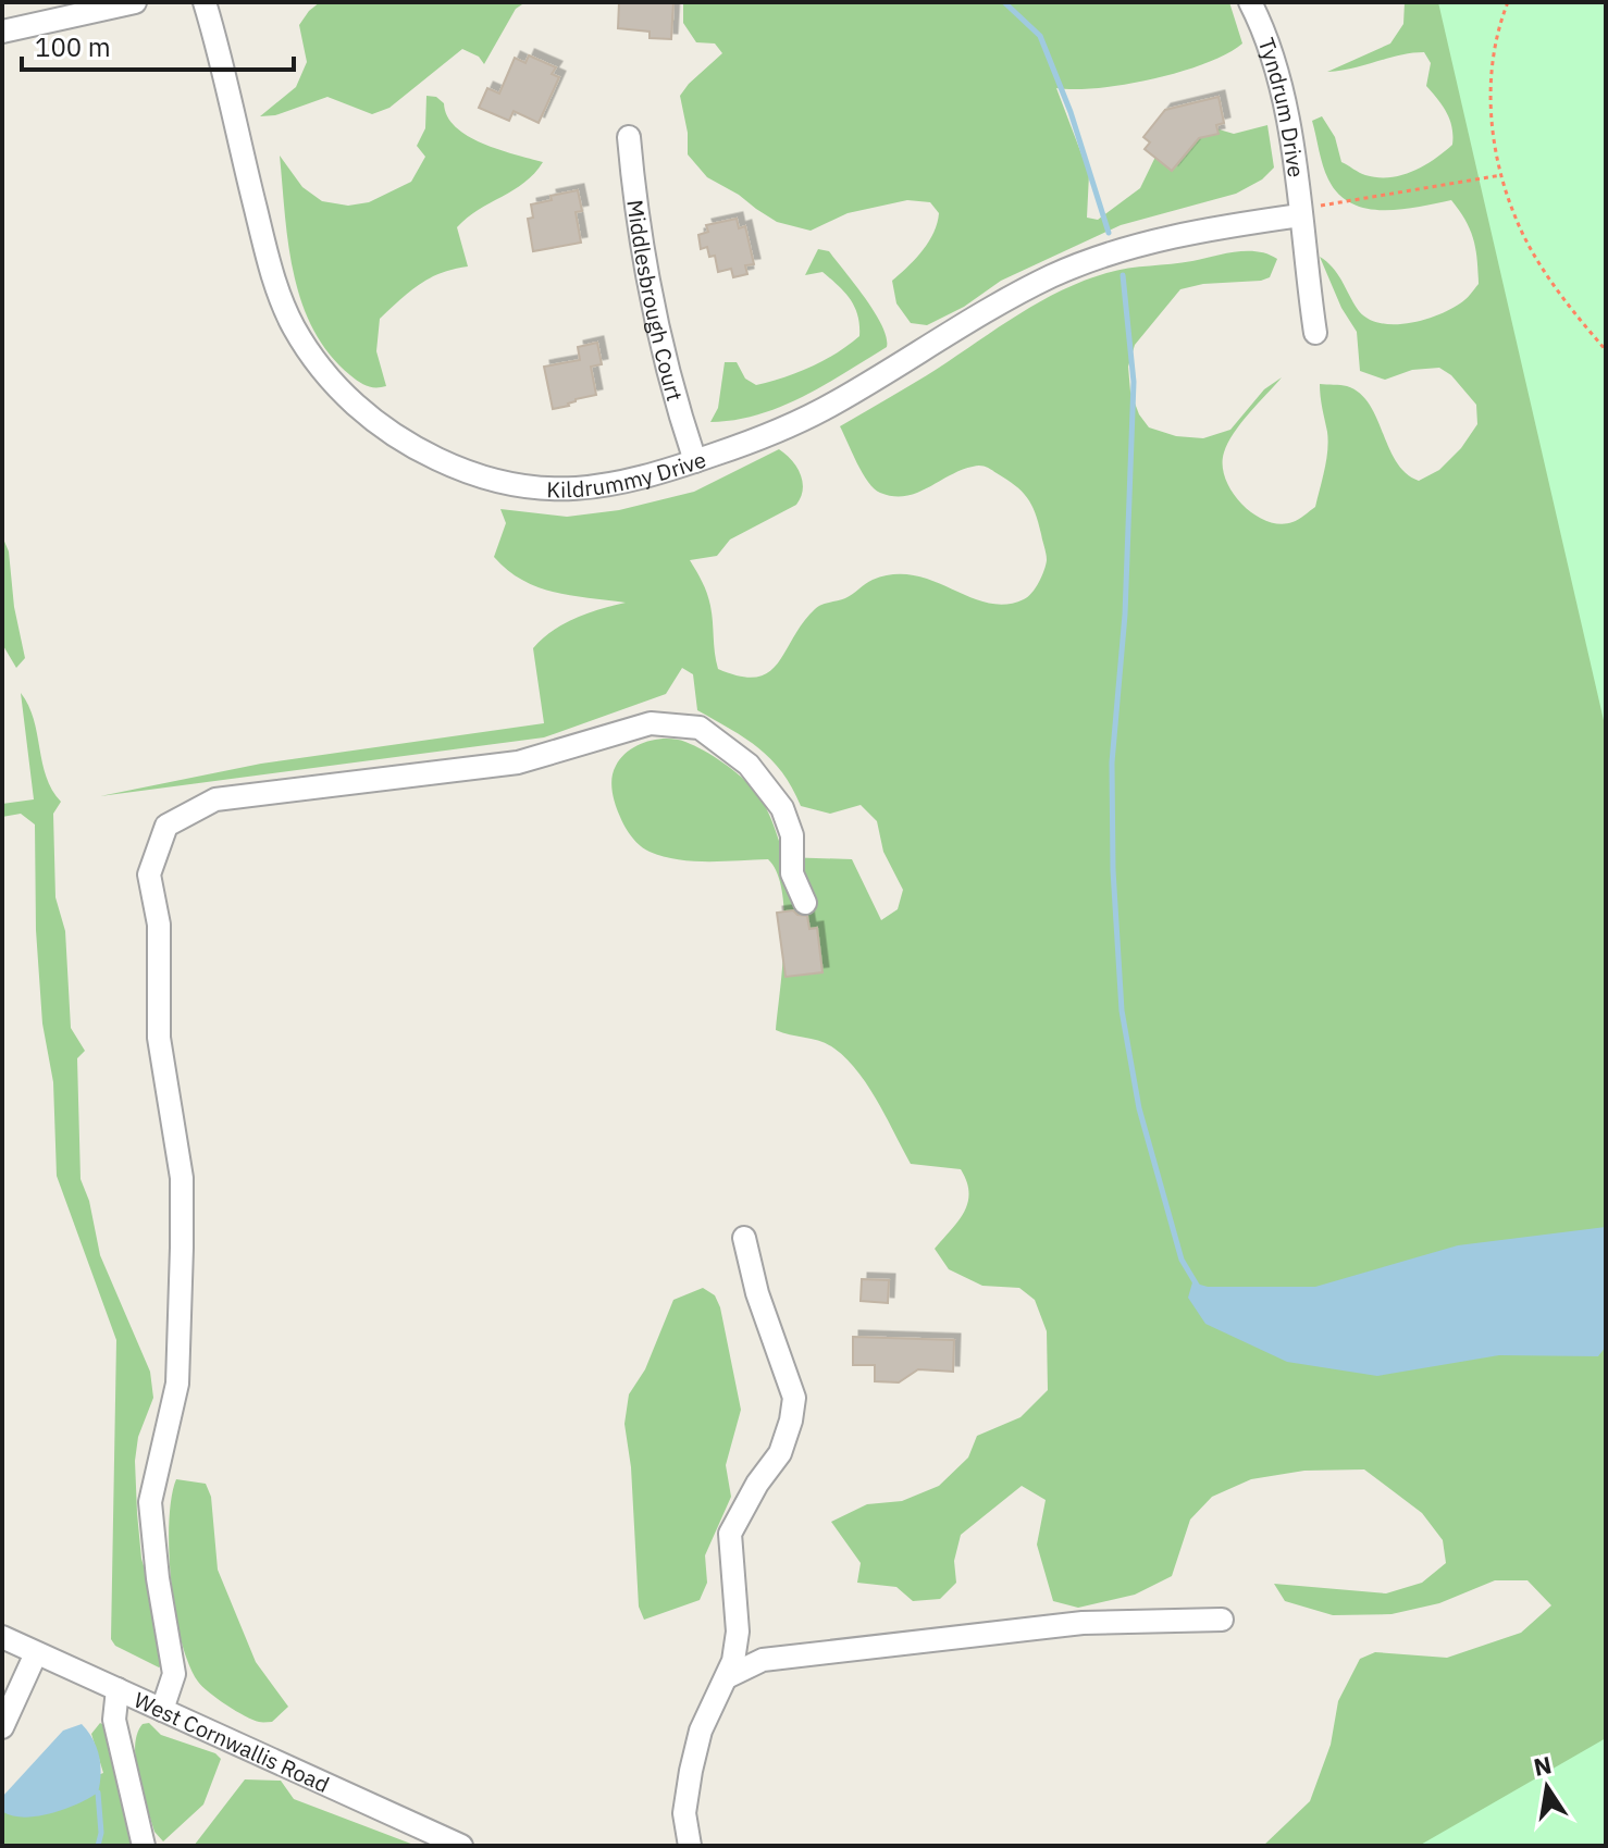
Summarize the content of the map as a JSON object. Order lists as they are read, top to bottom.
{
  "streets": {
    "street": [
      "Tyndrum Drive",
      "Middlesbrough Court",
      "Kildrummy Drive",
      "West Cornwallis Road"
    ]
  },
  "crossings": [
    ["Tyndrum Drive", "Kildrummy Drive"],
    ["Middlesbrough Court", "Kildrummy Drive"]
  ],
  "scale_bar": "100 m",
  "north": "top"
}
